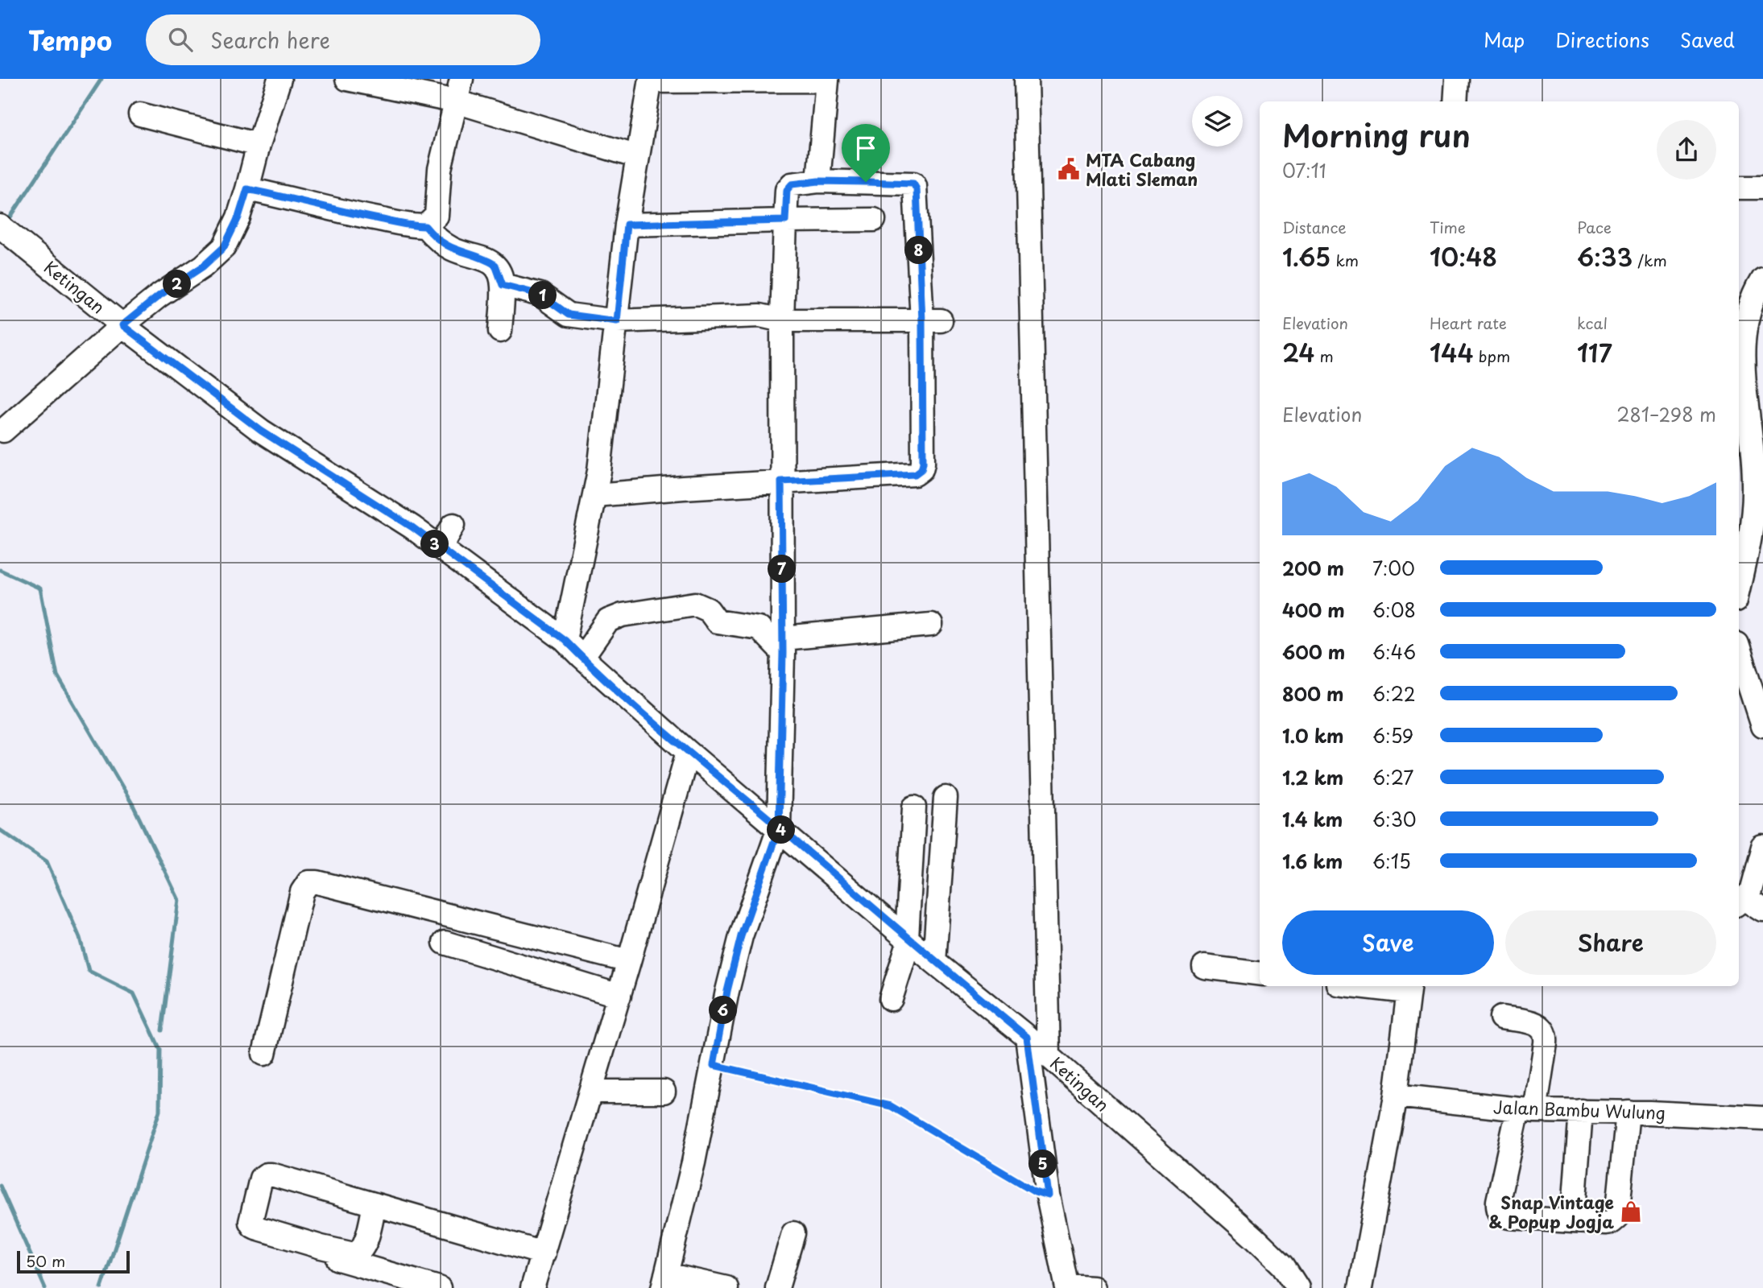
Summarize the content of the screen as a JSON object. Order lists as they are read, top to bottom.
{
  "streets": {
    "street": ["Ketingan", "Jalan Bambu Wulung"]
  },
  "places": {
    "public building": ["MTA Cabang Mlati Sleman"],
    "shop": ["Snap Vintage & Popup Jogja"]
  },
  "scale_bar": "50 m",
  "page": {
    "header": "Tempo",
    "search": "Search here",
    "nav": ["Map", "Directions", "Saved"],
    "heading": ["Morning run", "07:11"],
    "stats": [
      ["Distance", "1.65 km"],
      ["Time", "10:48"],
      ["Pace", "6:33 /km"],
      ["Elevation", "24 m"],
      ["Heart rate", "144 bpm"],
      ["kcal", "117"]
    ],
    "pins": [
      "8",
      "2",
      "1",
      "3",
      "7",
      "4",
      "6",
      "5"
    ],
    "chart": ["Elevation", "281–298 m"],
    "list": [
      {
        "name": "200 m",
        "note": "7:00"
      },
      {
        "name": "400 m",
        "note": "6:08"
      },
      {
        "name": "600 m",
        "note": "6:46"
      },
      {
        "name": "800 m",
        "note": "6:22"
      },
      {
        "name": "1.0 km",
        "note": "6:59"
      },
      {
        "name": "1.2 km",
        "note": "6:27"
      },
      {
        "name": "1.4 km",
        "note": "6:30"
      },
      {
        "name": "1.6 km",
        "note": "6:15"
      }
    ],
    "buttons": ["Save", "Share"],
    "scale": "50 m"
  }
}
